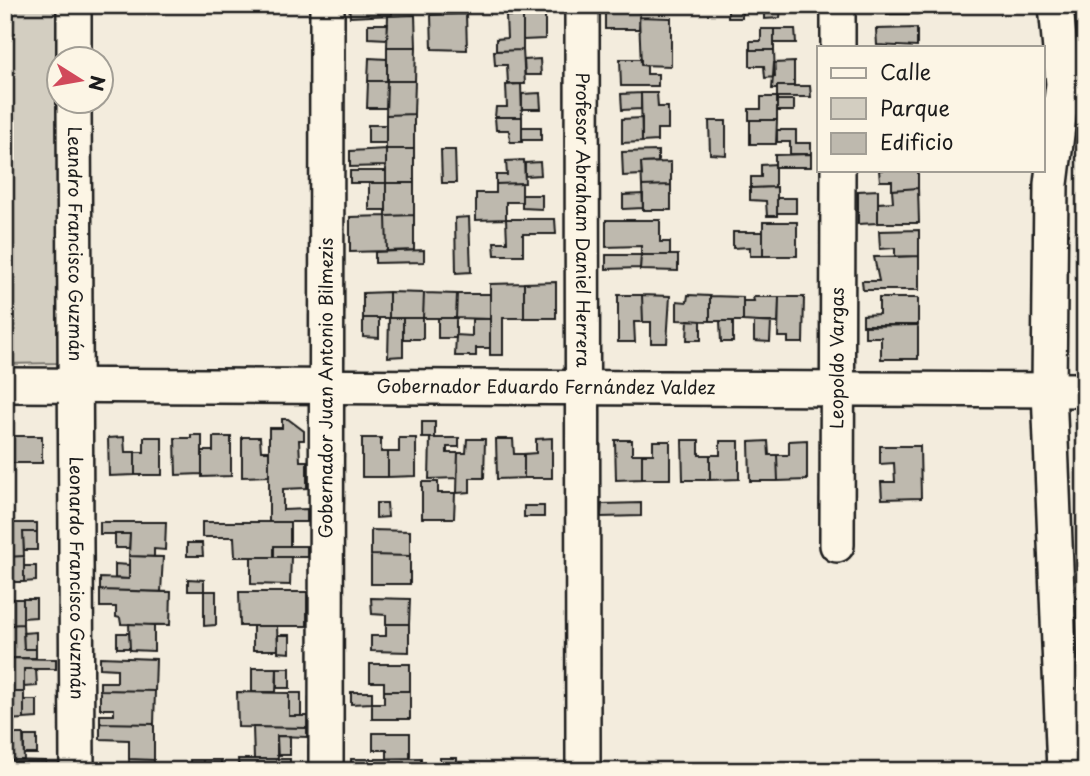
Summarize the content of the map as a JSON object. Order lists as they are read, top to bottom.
{
  "streets": {
    "street": [
      "Profesor Abraham Daniel Herrera",
      "Leandro Francisco Guzmán",
      "Leopoldo Vargas",
      "Gobernador Juan Antonio Bilmezis",
      "Gobernador Eduardo Fernández Valdez",
      "Leonardo Francisco Guzmán"
    ]
  },
  "crossings": [
    ["Profesor Abraham Daniel Herrera", "Gobernador Eduardo Fernández Valdez"],
    ["Leandro Francisco Guzmán", "Gobernador Eduardo Fernández Valdez"],
    ["Leandro Francisco Guzmán", "Leonardo Francisco Guzmán"],
    ["Leopoldo Vargas", "Gobernador Eduardo Fernández Valdez"],
    ["Gobernador Juan Antonio Bilmezis", "Gobernador Eduardo Fernández Valdez"],
    ["Gobernador Eduardo Fernández Valdez", "Leonardo Francisco Guzmán"]
  ],
  "legend": ["Calle", "Parque", "Edificio"],
  "north": "right"
}
